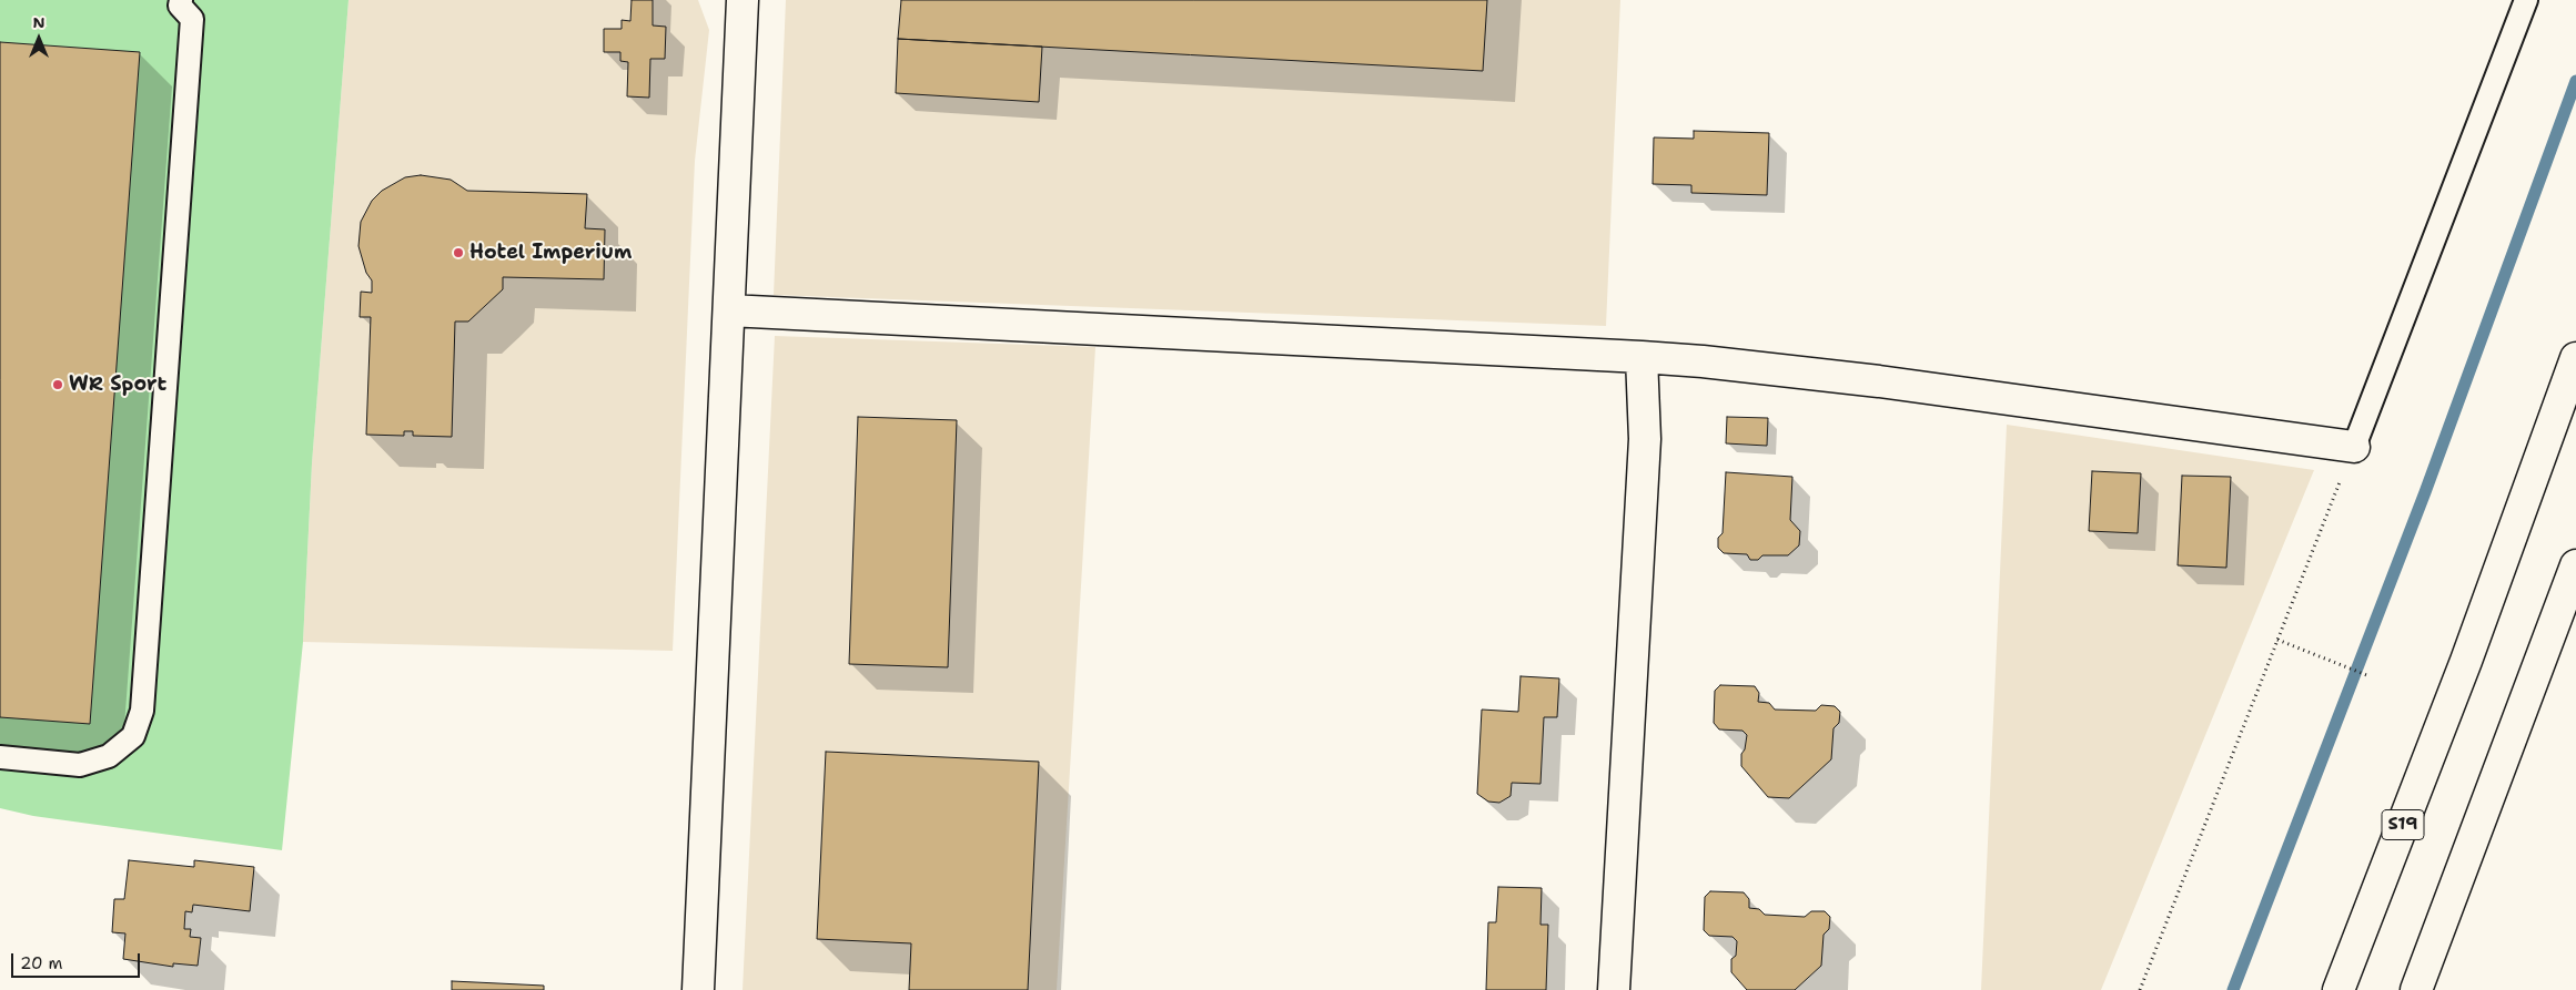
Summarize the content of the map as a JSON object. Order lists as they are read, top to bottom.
{
  "streets": {
    "main road": ["S19"]
  },
  "places": ["Hotel Imperium", "WR Sport"],
  "scale_bar": "20 m",
  "north": "top"
}
